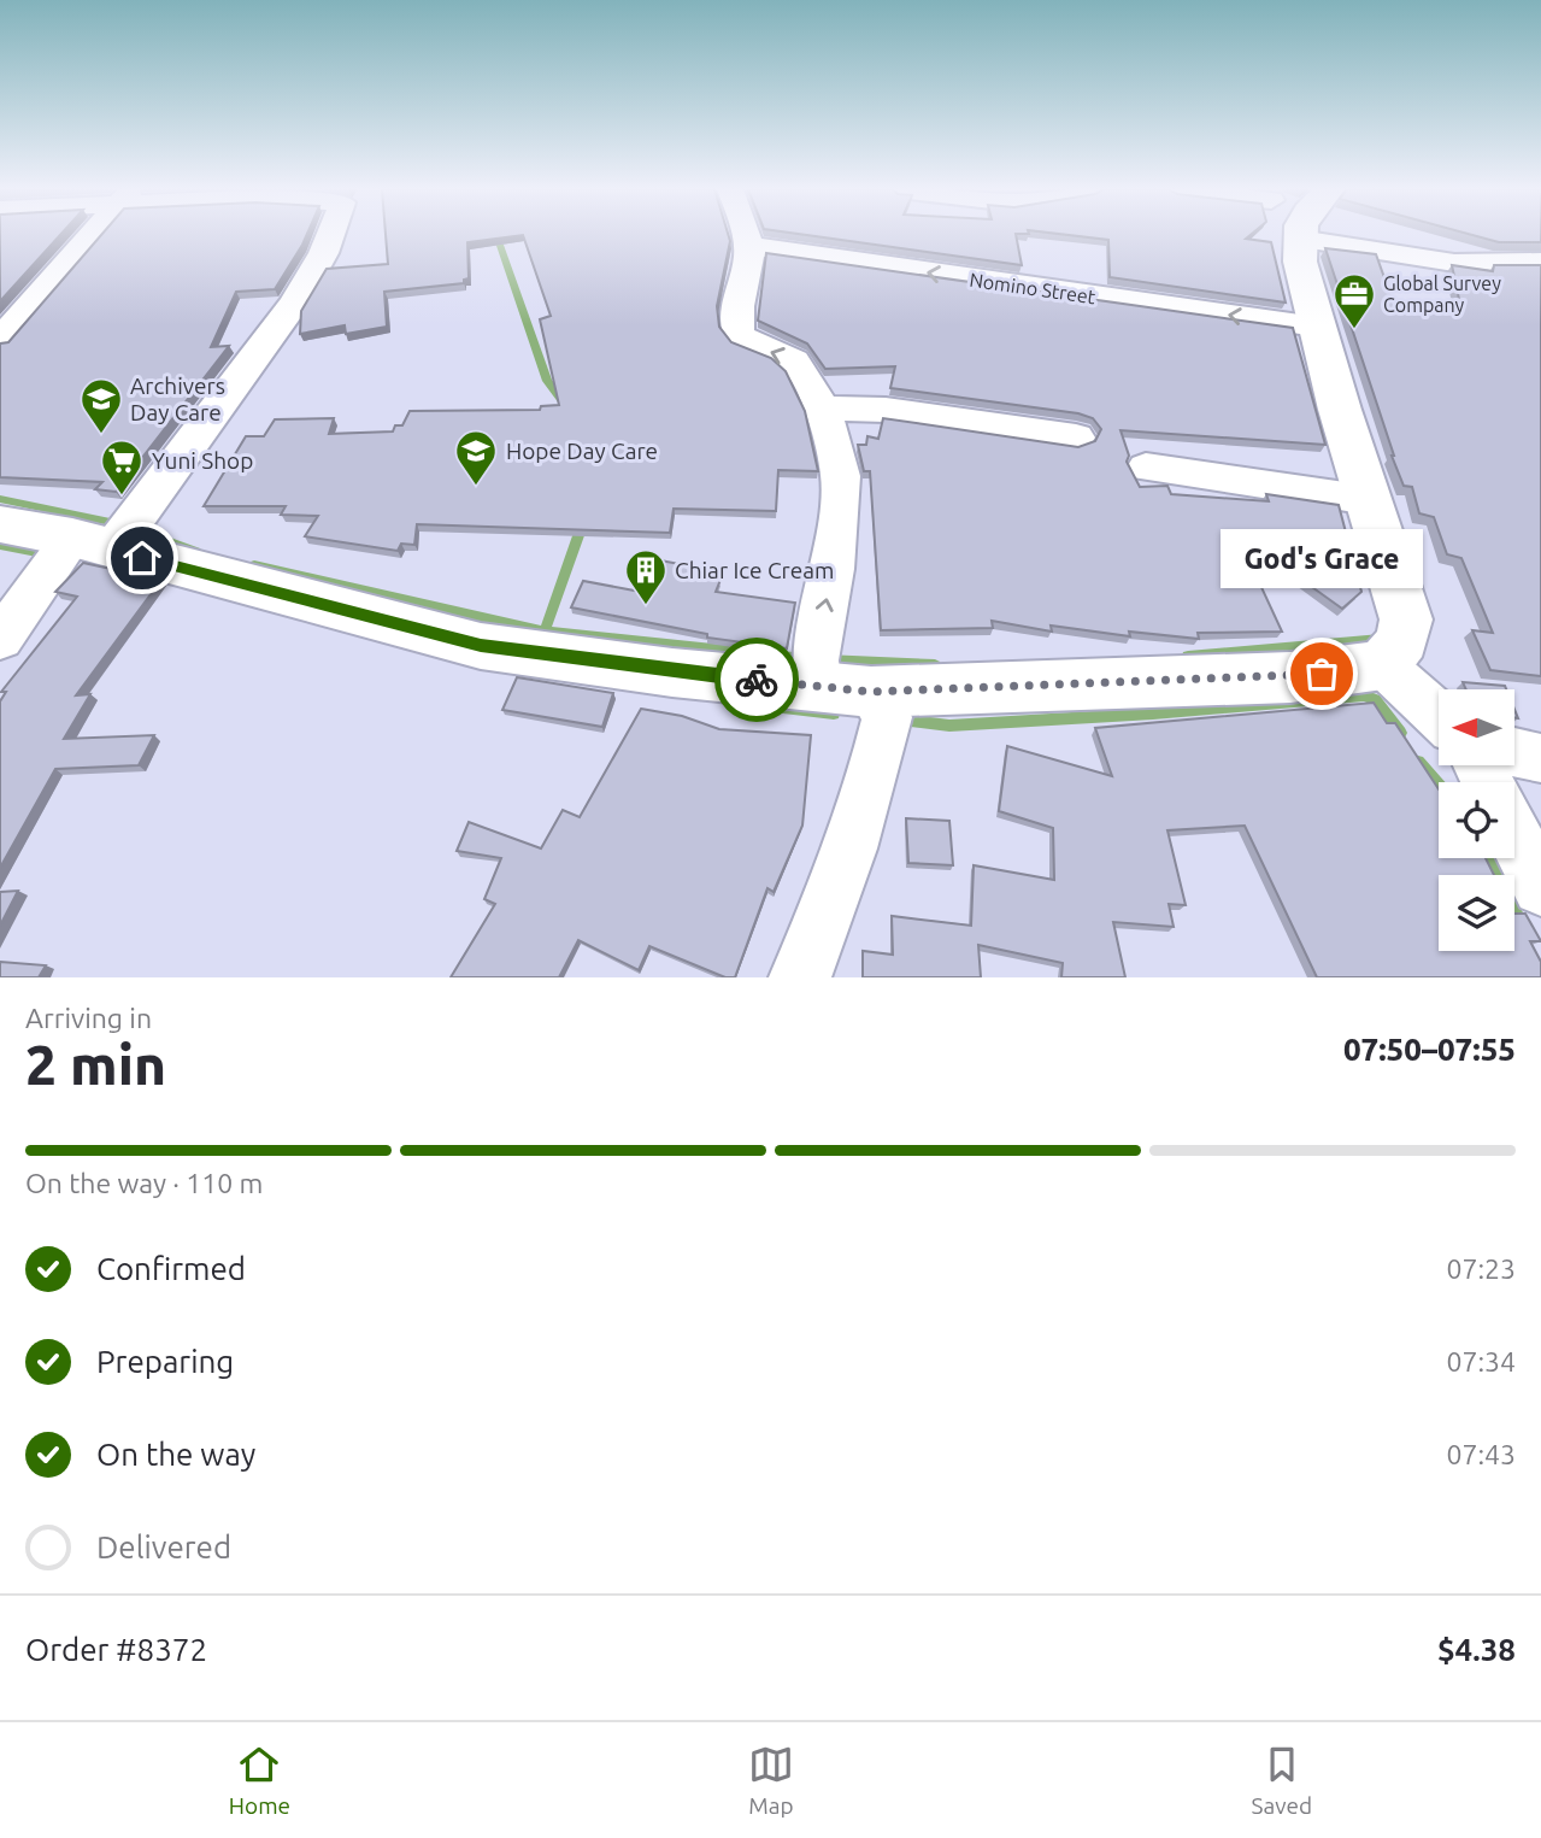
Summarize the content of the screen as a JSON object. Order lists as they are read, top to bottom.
{
  "streets": {
    "street": ["Nomino Street"]
  },
  "places": {
    "office": ["Global Survey Company"],
    "school or university": ["Archivers Day Care", "Hope Day Care"],
    "supermarket": ["Yuni Shop"],
    "building": ["Chiar Ice Cream"],
    "other": ["God's Grace"]
  },
  "north": "left",
  "page": {
    "bubble": "God's Grace",
    "heading": ["2 min", "Arriving in", "07:50–07:55"],
    "panel": ["Order #8372", "$4.38"],
    "bar": "On the way · 110 m",
    "list": [
      ["Confirmed", "07:23"],
      ["Preparing", "07:34"],
      ["On the way", "07:43"],
      "Delivered"
    ],
    "tabs": ["Home", "Map", "Saved"]
  }
}
